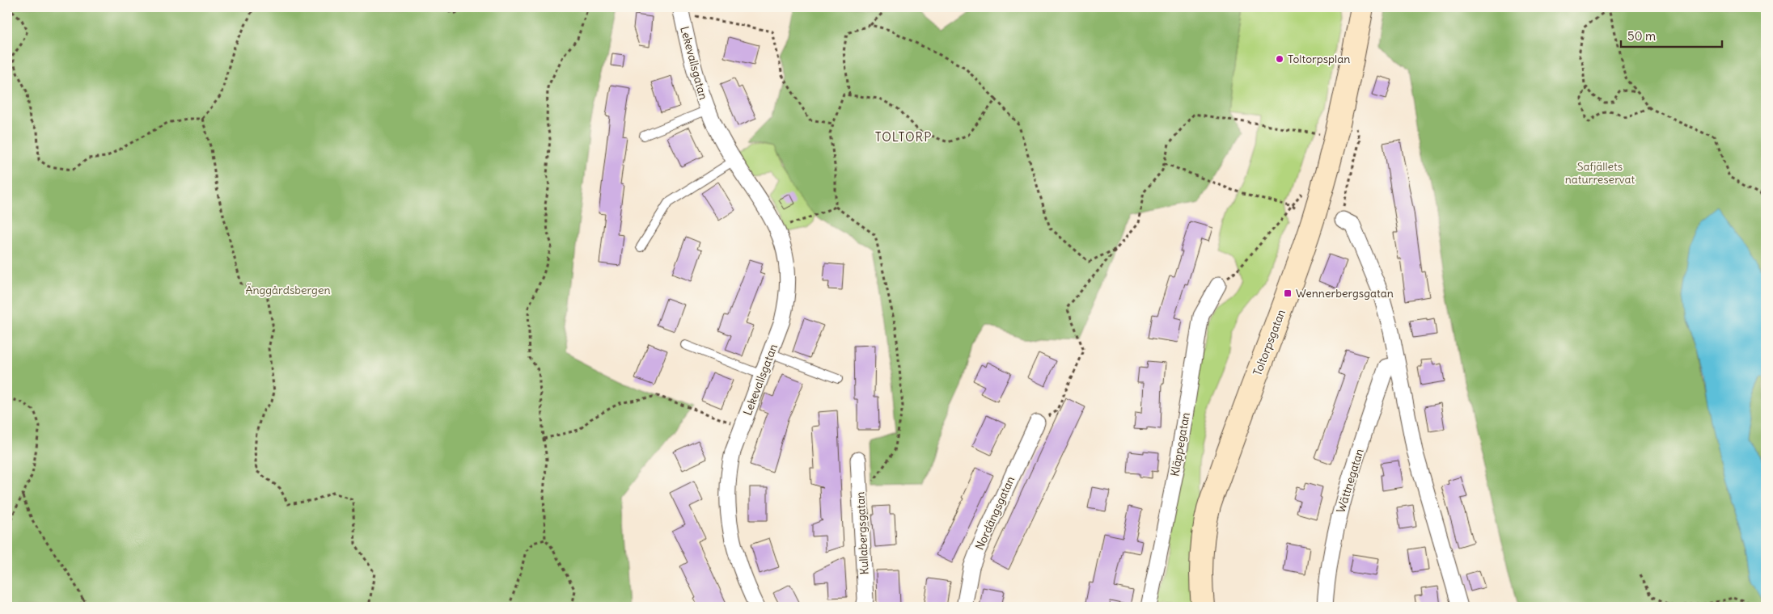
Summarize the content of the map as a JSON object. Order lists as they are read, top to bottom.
{
  "streets": {
    "street": [
      "Lekevallsgatan",
      "Toltorpsgatan",
      "Kläppegatan",
      "Wättnegatan",
      "Nordängsgatan",
      "Kullabergsgatan"
    ]
  },
  "districts": ["TOLTORP"],
  "parks": ["Safjällets naturreservat", "Änggårdsbergen"],
  "places": {
    "other": ["Toltorpsplan"],
    "transit": ["Wennerbergsgatan"]
  },
  "scale_bar": "50 m"
}
